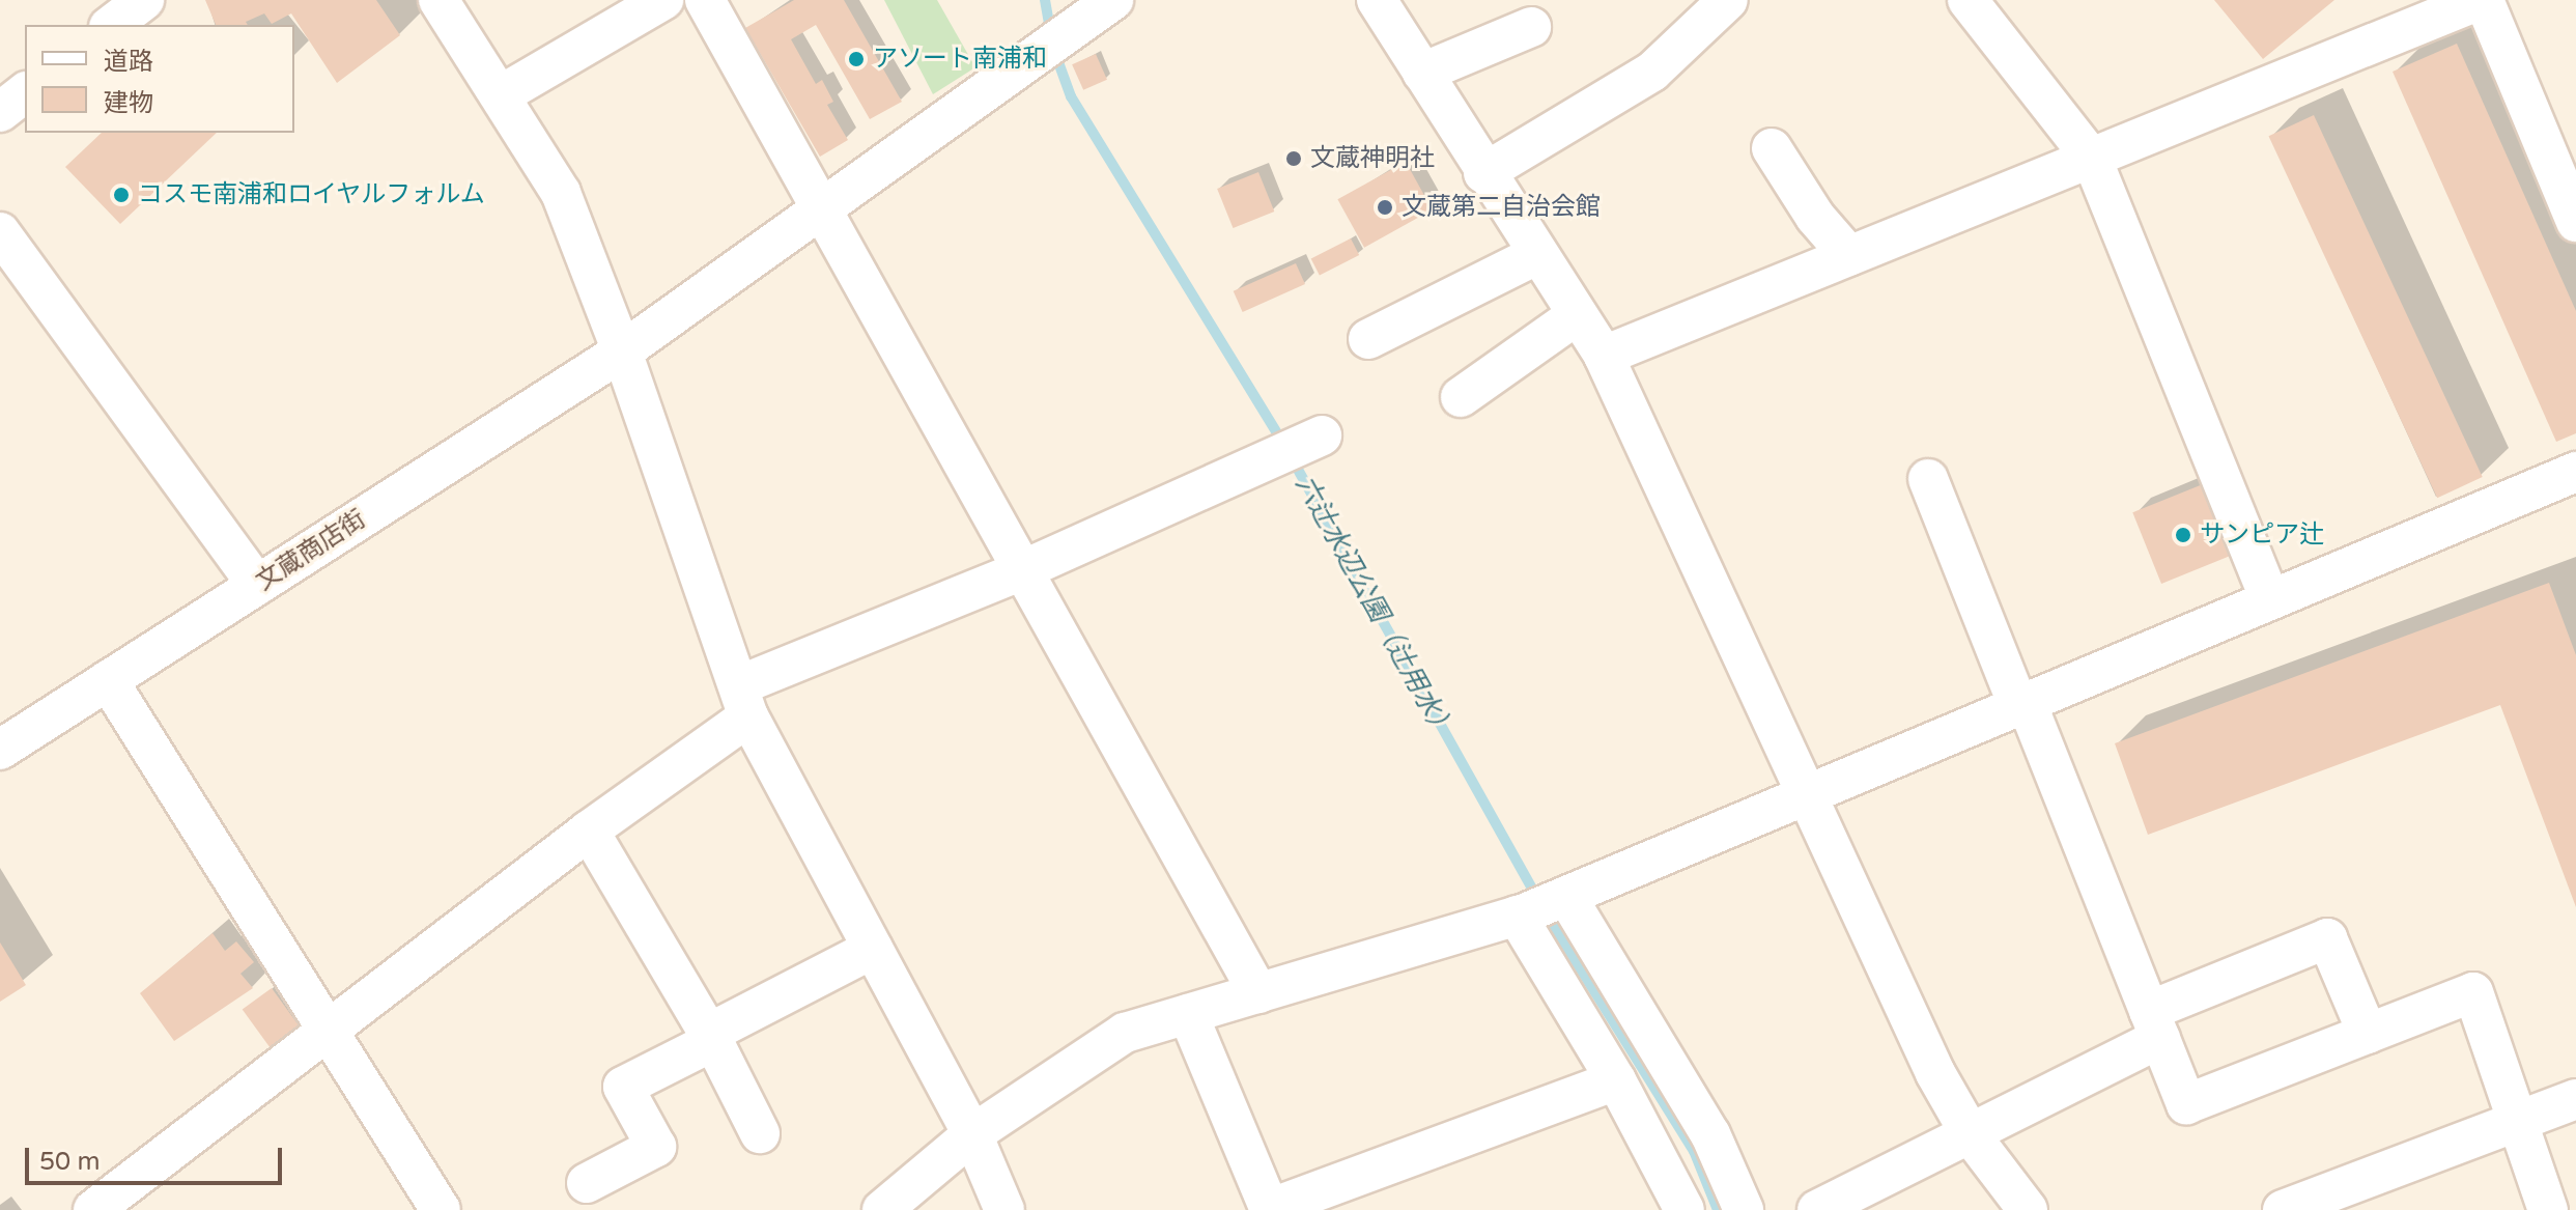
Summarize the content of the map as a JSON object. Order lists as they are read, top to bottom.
{
  "streets": {
    "street": ["文蔵商店街"]
  },
  "water": ["六辻水辺公園（辻用水）"],
  "places": [
    "アソート南浦和",
    "文蔵神明社",
    "コスモ南浦和ロイヤルフォルム",
    "文蔵第二自治会館",
    "サンピア辻"
  ],
  "legend": ["道路", "建物"],
  "scale_bar": "50 m"
}
